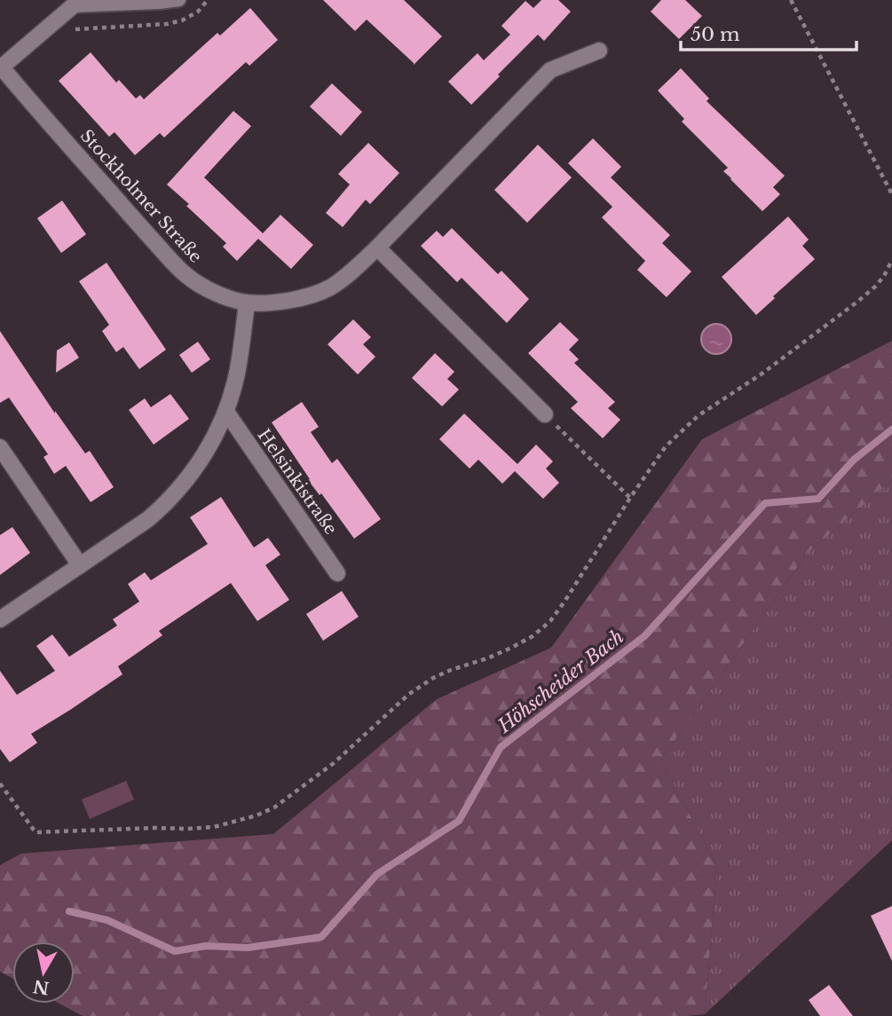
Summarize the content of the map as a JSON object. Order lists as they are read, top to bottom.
{
  "streets": {
    "street": ["Stockholmer Straße", "Helsinkistraße"]
  },
  "water": ["Höhscheider Bach"],
  "scale_bar": "50 m",
  "north": "bottom"
}
